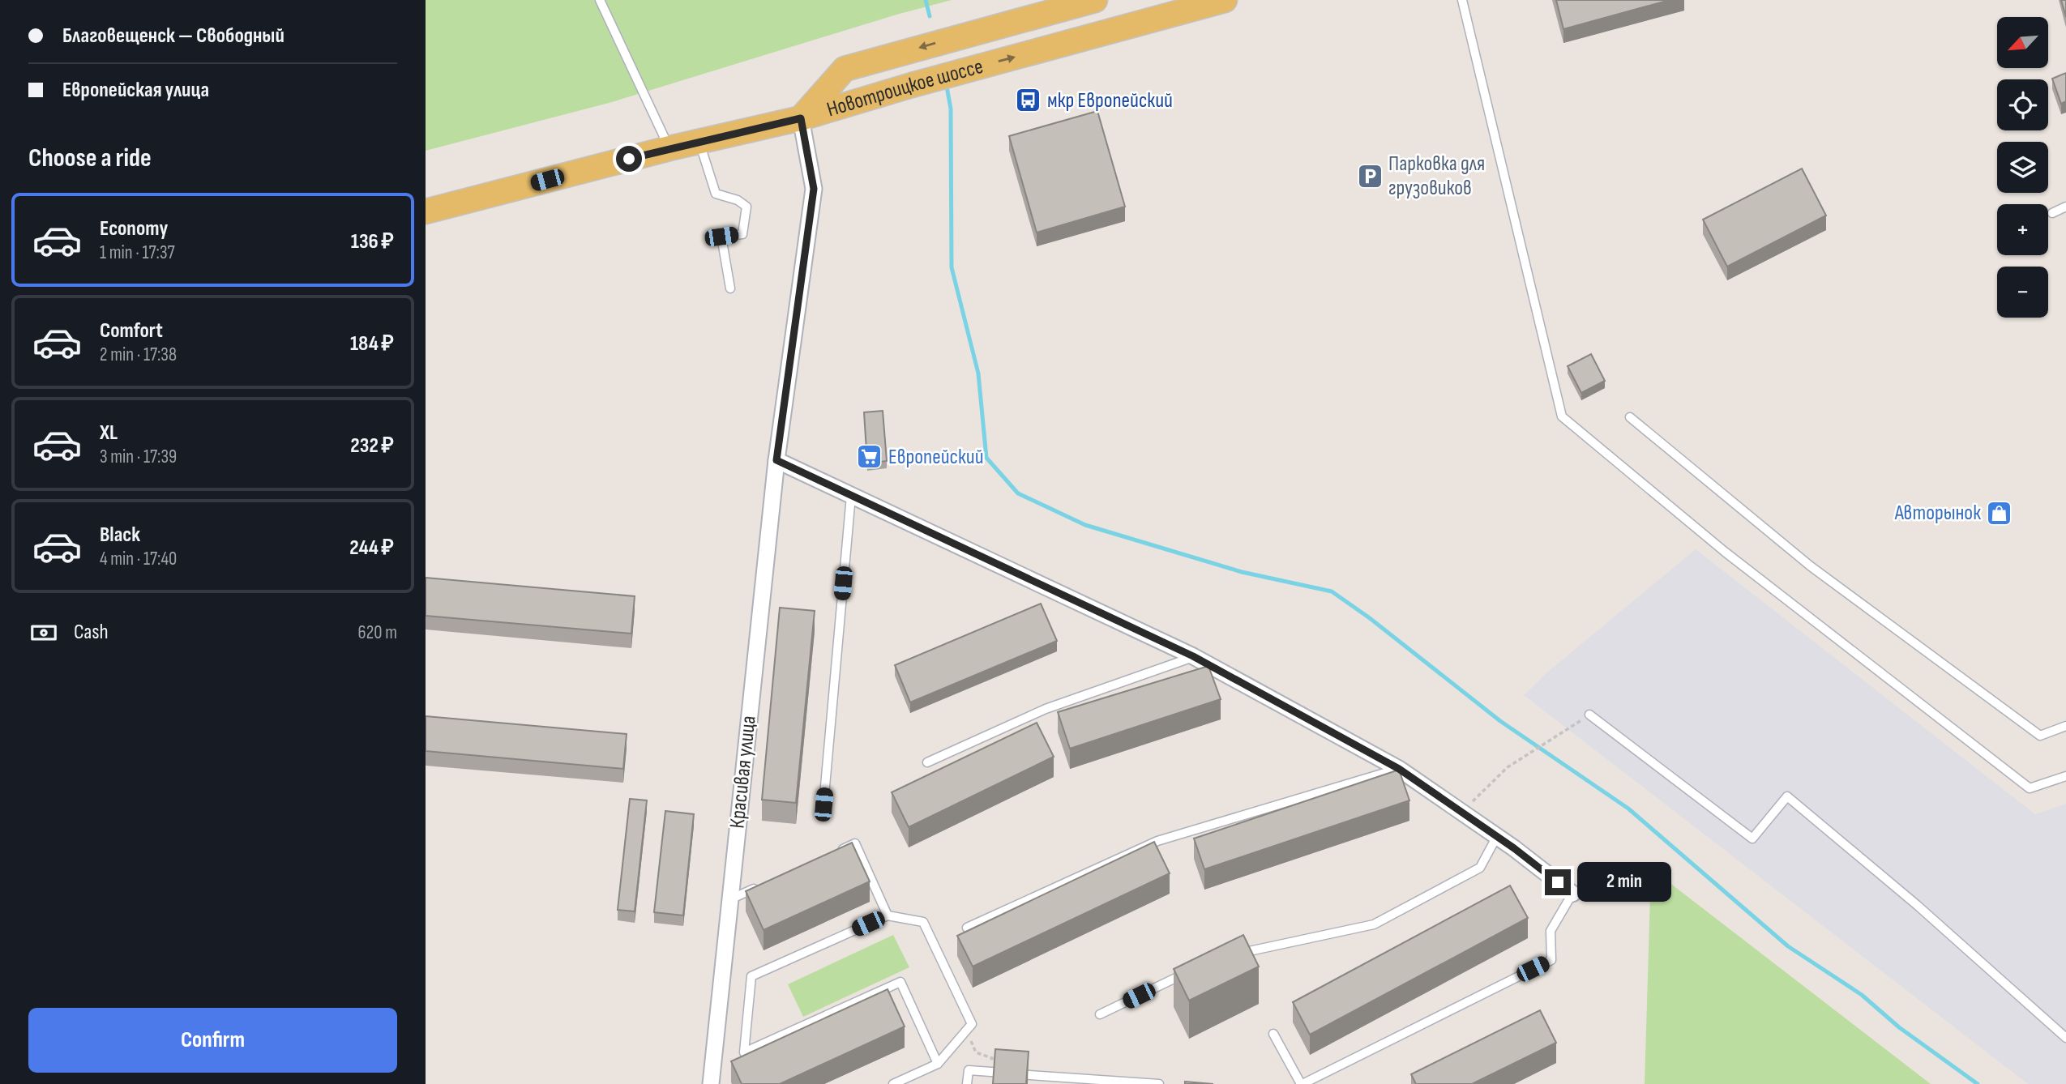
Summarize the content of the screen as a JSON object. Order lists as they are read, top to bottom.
{
  "streets": {
    "main road": ["Новотроицкое шоссе"],
    "street": ["Красивая улица"]
  },
  "crossings": [
    ["Новотроицкое шоссе", "Красивая улица"]
  ],
  "places": {
    "bus stop": ["мкр Европейский"],
    "parking": ["Парковка для грузовиков"],
    "supermarket": ["Европейский"],
    "shop": ["Авторынок"]
  },
  "north": "bottom left",
  "page": {
    "banner": ["Благовещенск — Свободный", "Европейская улица"],
    "map_buttons": ["+", "−"],
    "heading": "Choose a ride",
    "list": [
      {
        "name": "Economy",
        "note": "1 min · 17:37",
        "value": "136 ₽"
      },
      {
        "name": "Comfort",
        "note": "2 min · 17:38",
        "value": "184 ₽"
      },
      {
        "name": "XL",
        "note": "3 min · 17:39",
        "value": "232 ₽"
      },
      {
        "name": "Black",
        "note": "4 min · 17:40",
        "value": "244 ₽"
      }
    ],
    "pay": ["Cash", "620 m"],
    "bubble": "2 min",
    "buttons": "Confirm"
  }
}
